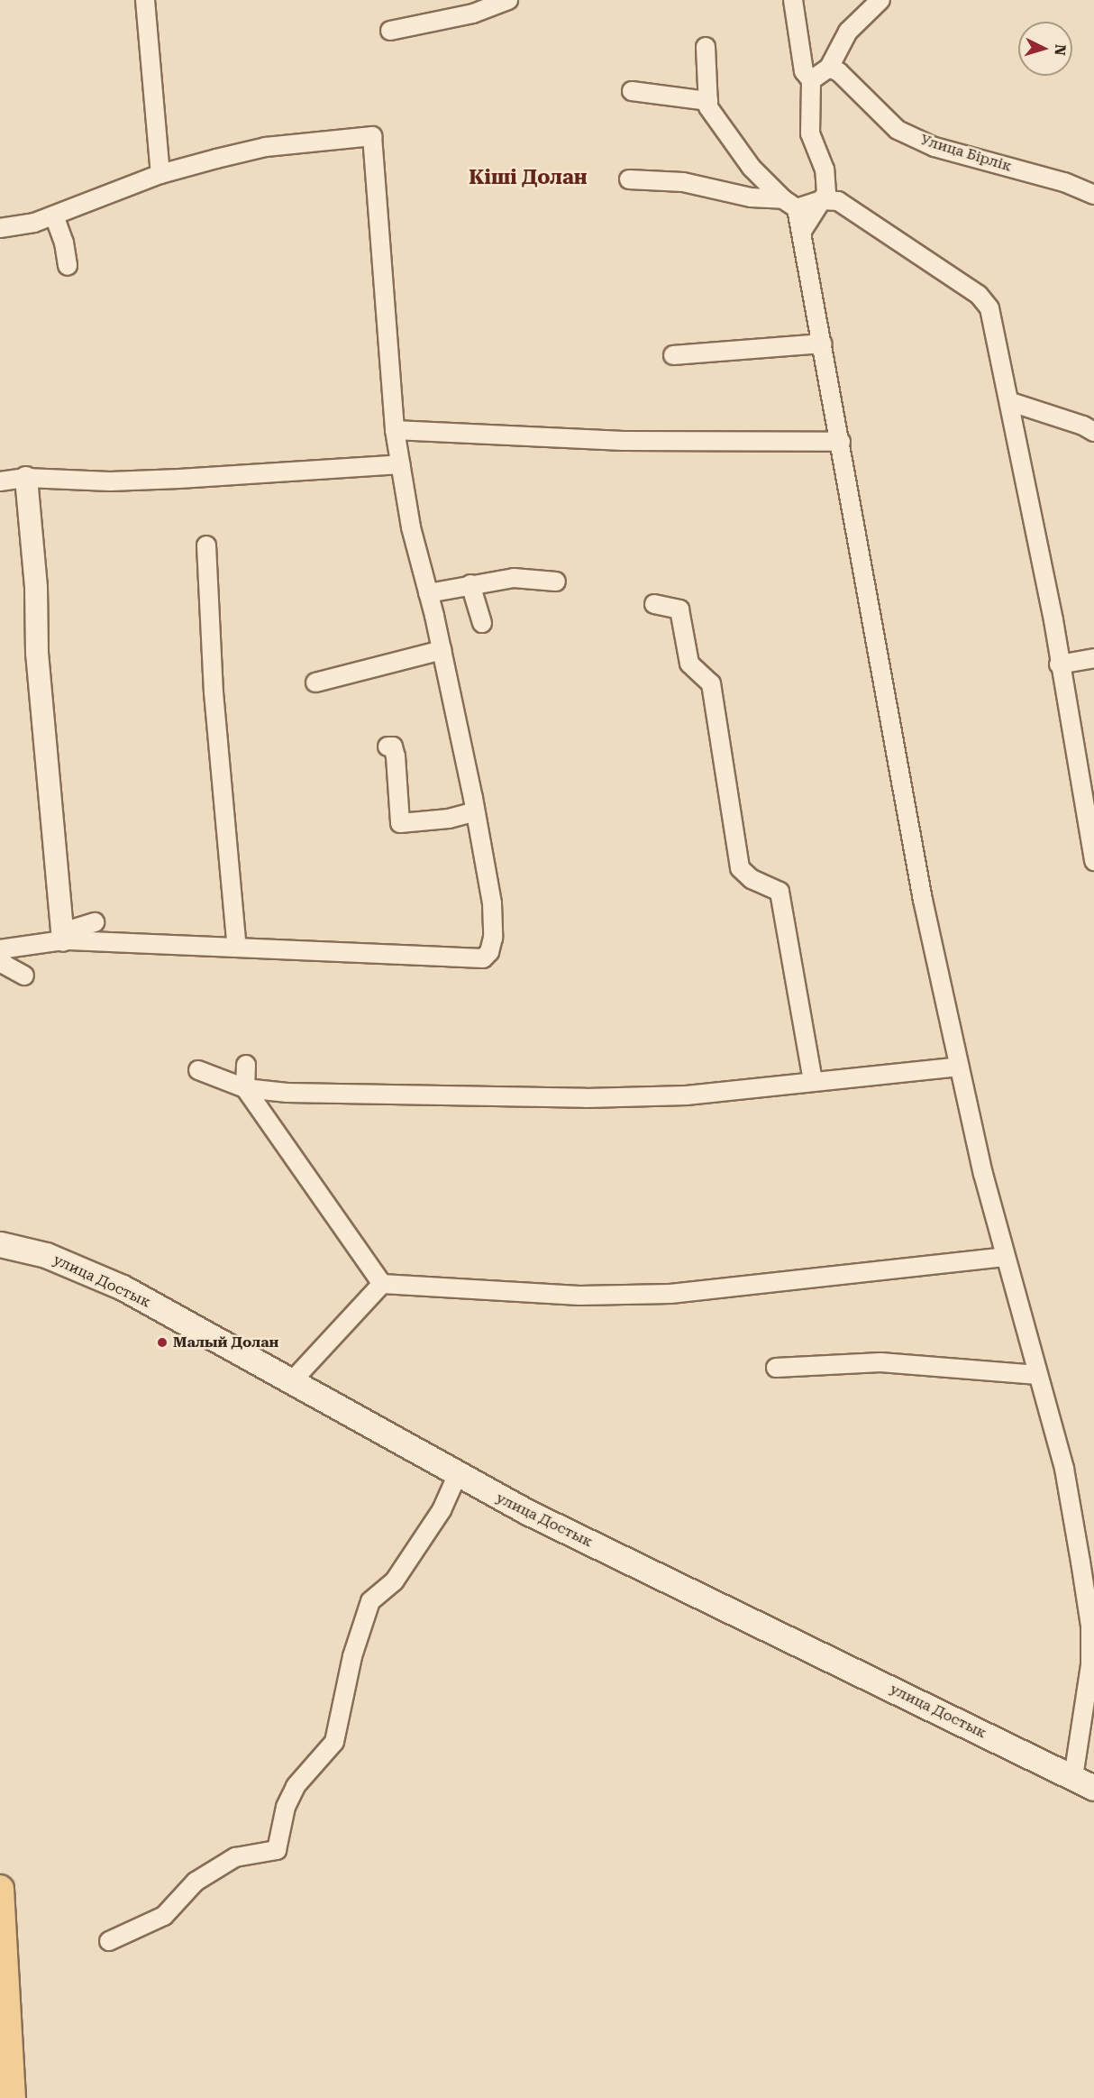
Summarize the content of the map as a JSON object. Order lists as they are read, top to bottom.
{
  "streets": {
    "main road": ["улица Достык"],
    "street": ["Улица Бірлік"]
  },
  "districts": ["Кіші Долан"],
  "places": ["Малый Долан"],
  "north": "right"
}
